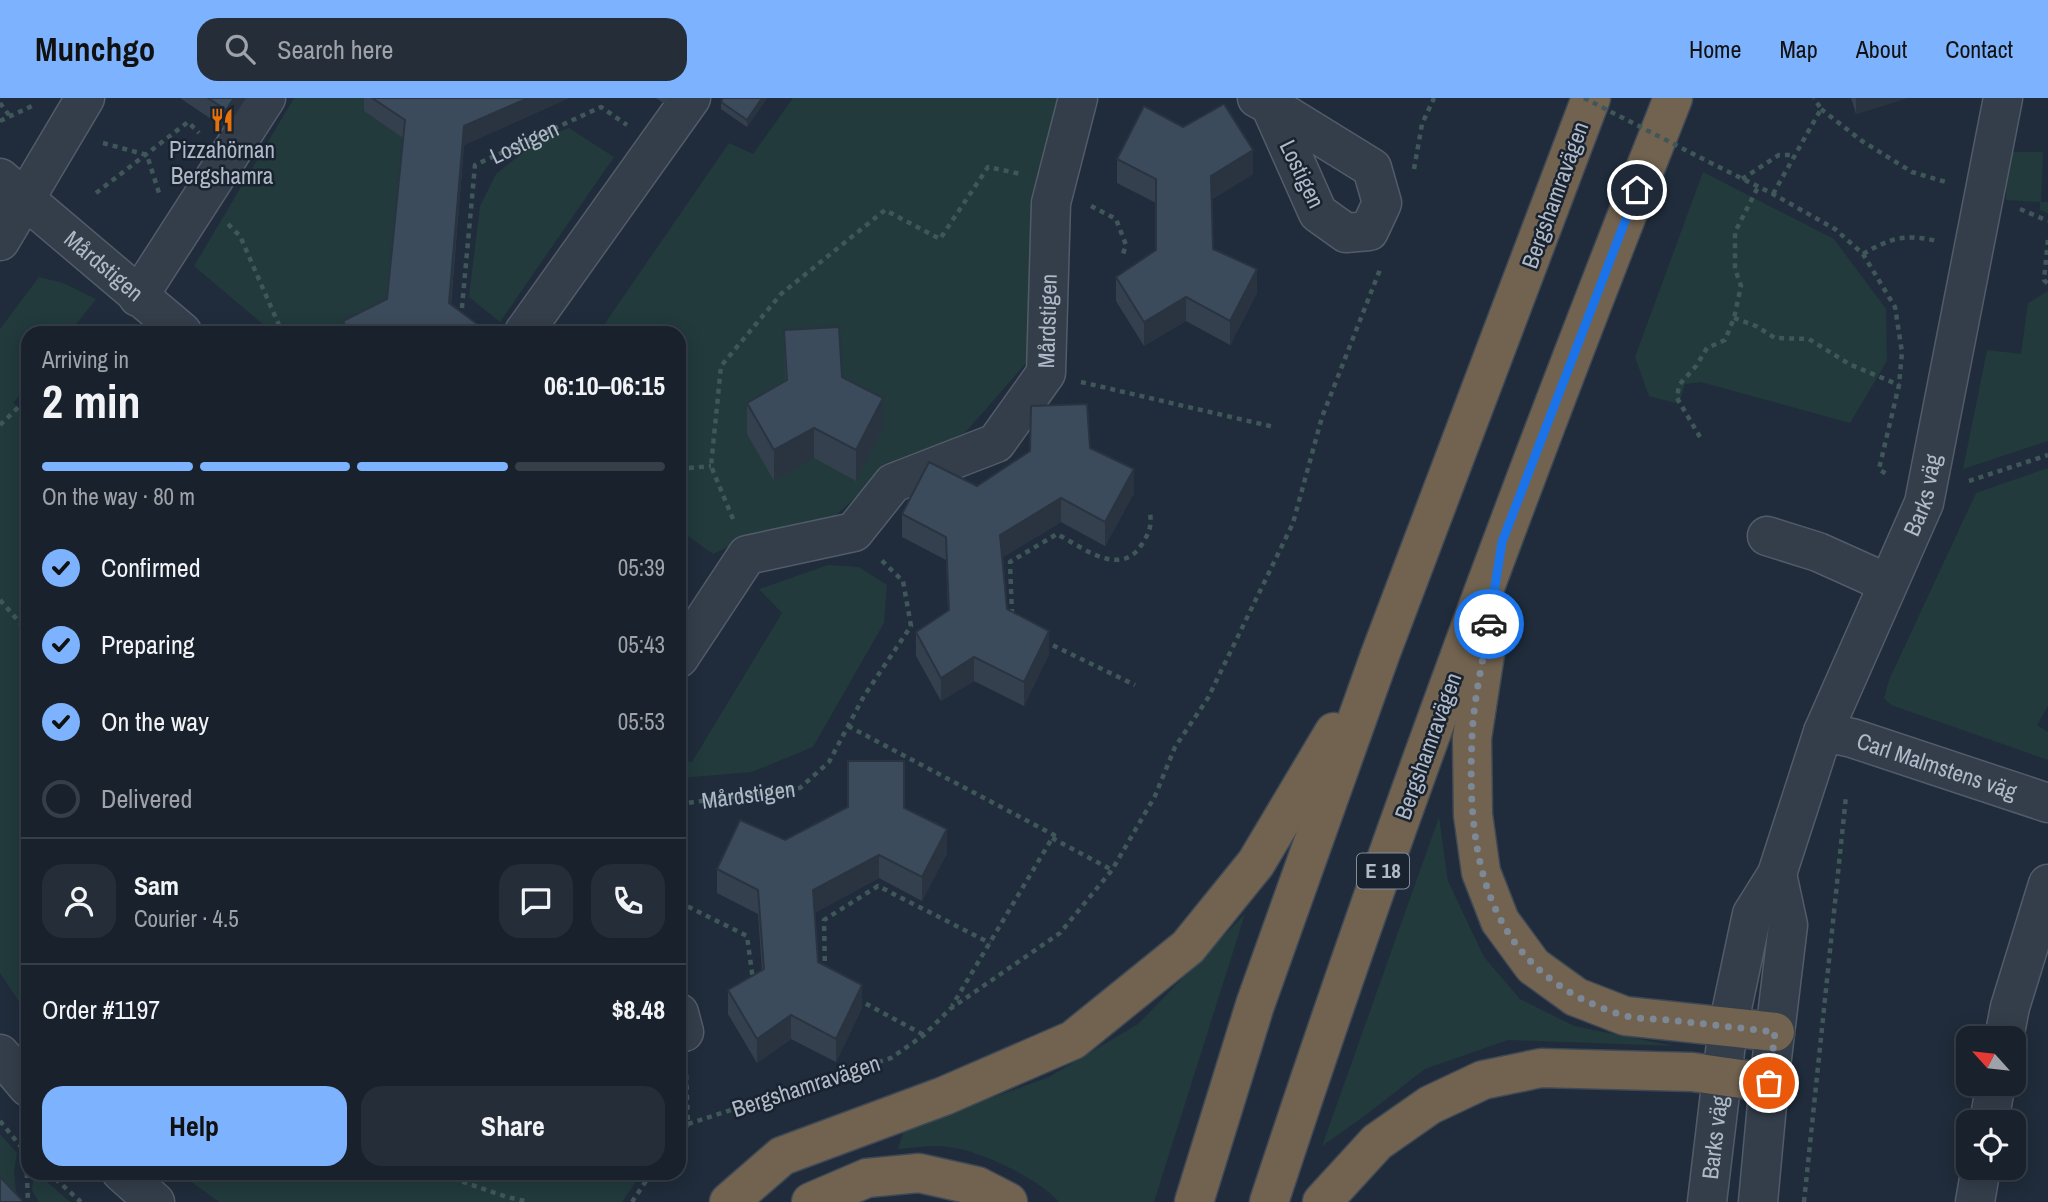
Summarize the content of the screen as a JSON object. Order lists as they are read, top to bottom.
{
  "streets": {
    "highway": ["Bergshamravägen", "E 18"],
    "street": ["Mårdstigen", "Barks väg", "Carl Malmstens väg"],
    "path": ["Lostigen"]
  },
  "crossings": [
    ["Barks väg", "Carl Malmstens väg"]
  ],
  "places": {
    "restaurant": ["Pizzahörnan Bergshamra"]
  },
  "north": "top left",
  "page": {
    "header": "Munchgo",
    "search": "Search here",
    "nav": [
      "Home",
      "Map",
      "About",
      "Contact"
    ],
    "heading": ["2 min", "Arriving in", "06:10–06:15"],
    "panel": [
      "Sam",
      "Courier · 4.5",
      "Order #1197",
      "$8.48"
    ],
    "bar": "On the way · 80 m",
    "list": [
      ["Confirmed", "05:39"],
      ["Preparing", "05:43"],
      ["On the way", "05:53"],
      "Delivered"
    ],
    "buttons": ["Help", "Share"]
  }
}
